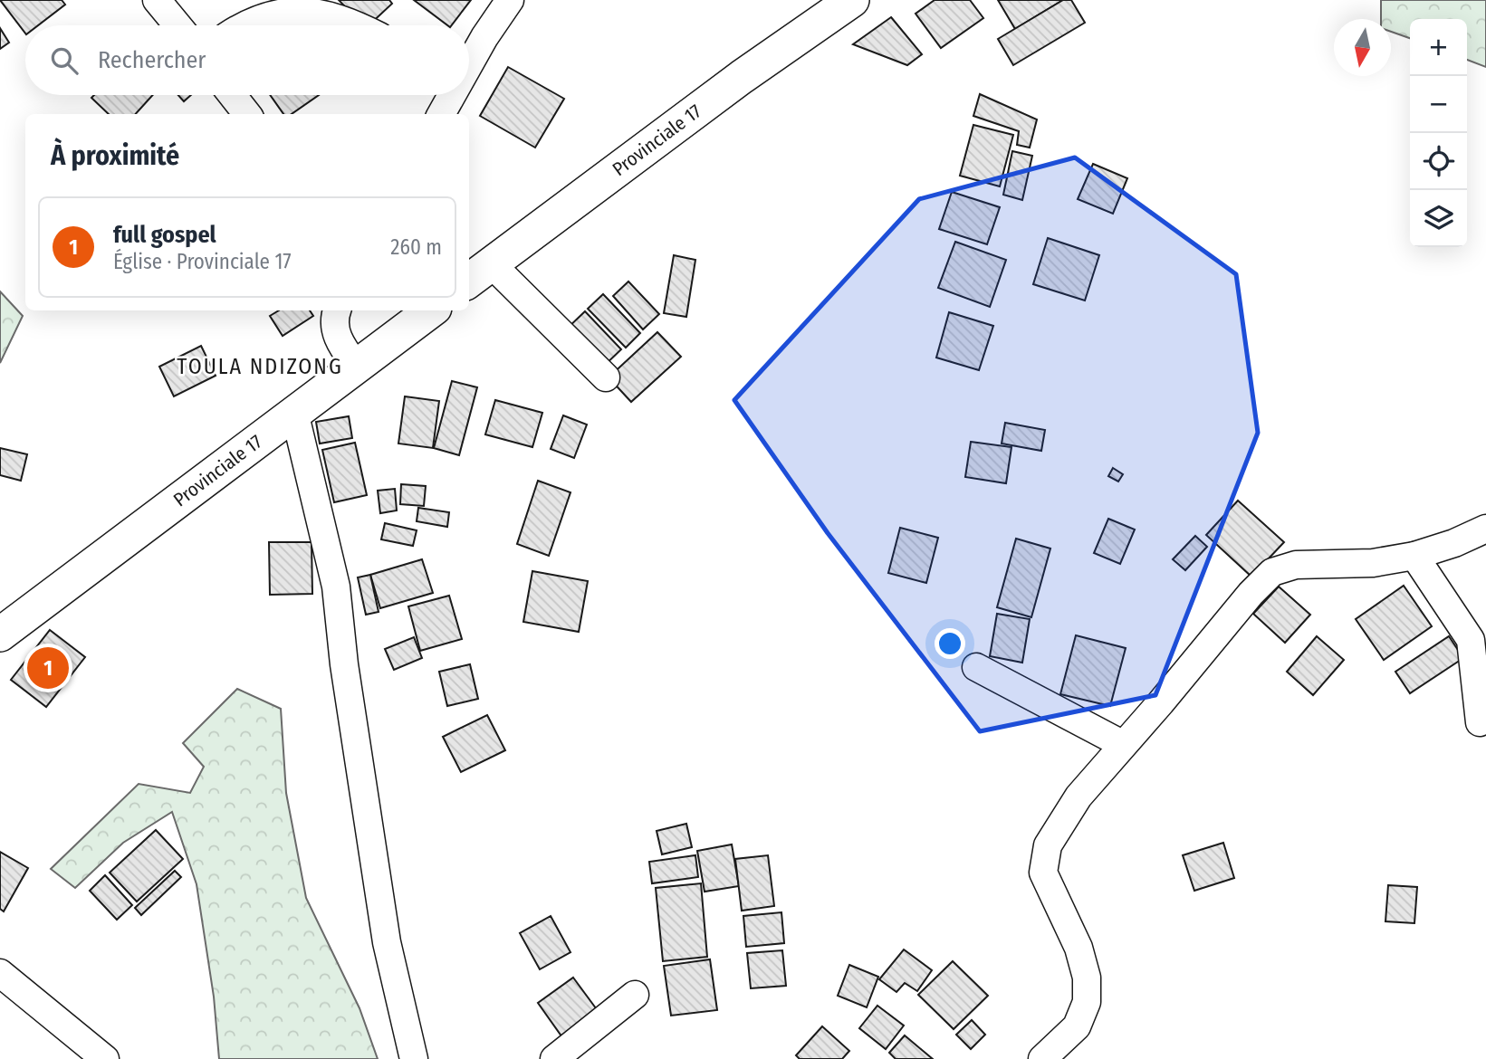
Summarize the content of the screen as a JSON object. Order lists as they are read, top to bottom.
{
  "streets": {
    "main road": ["Provinciale 17"]
  },
  "districts": ["TOULA NDIZONG"],
  "north": "bottom",
  "page": {
    "map_buttons": ["+", "−"],
    "search": "Rechercher",
    "heading": "À proximité",
    "list": [
      {
        "mark": "1",
        "name": "full gospel",
        "note": "Église · Provinciale 17",
        "value": "260 m"
      }
    ],
    "pins": "1"
  }
}
